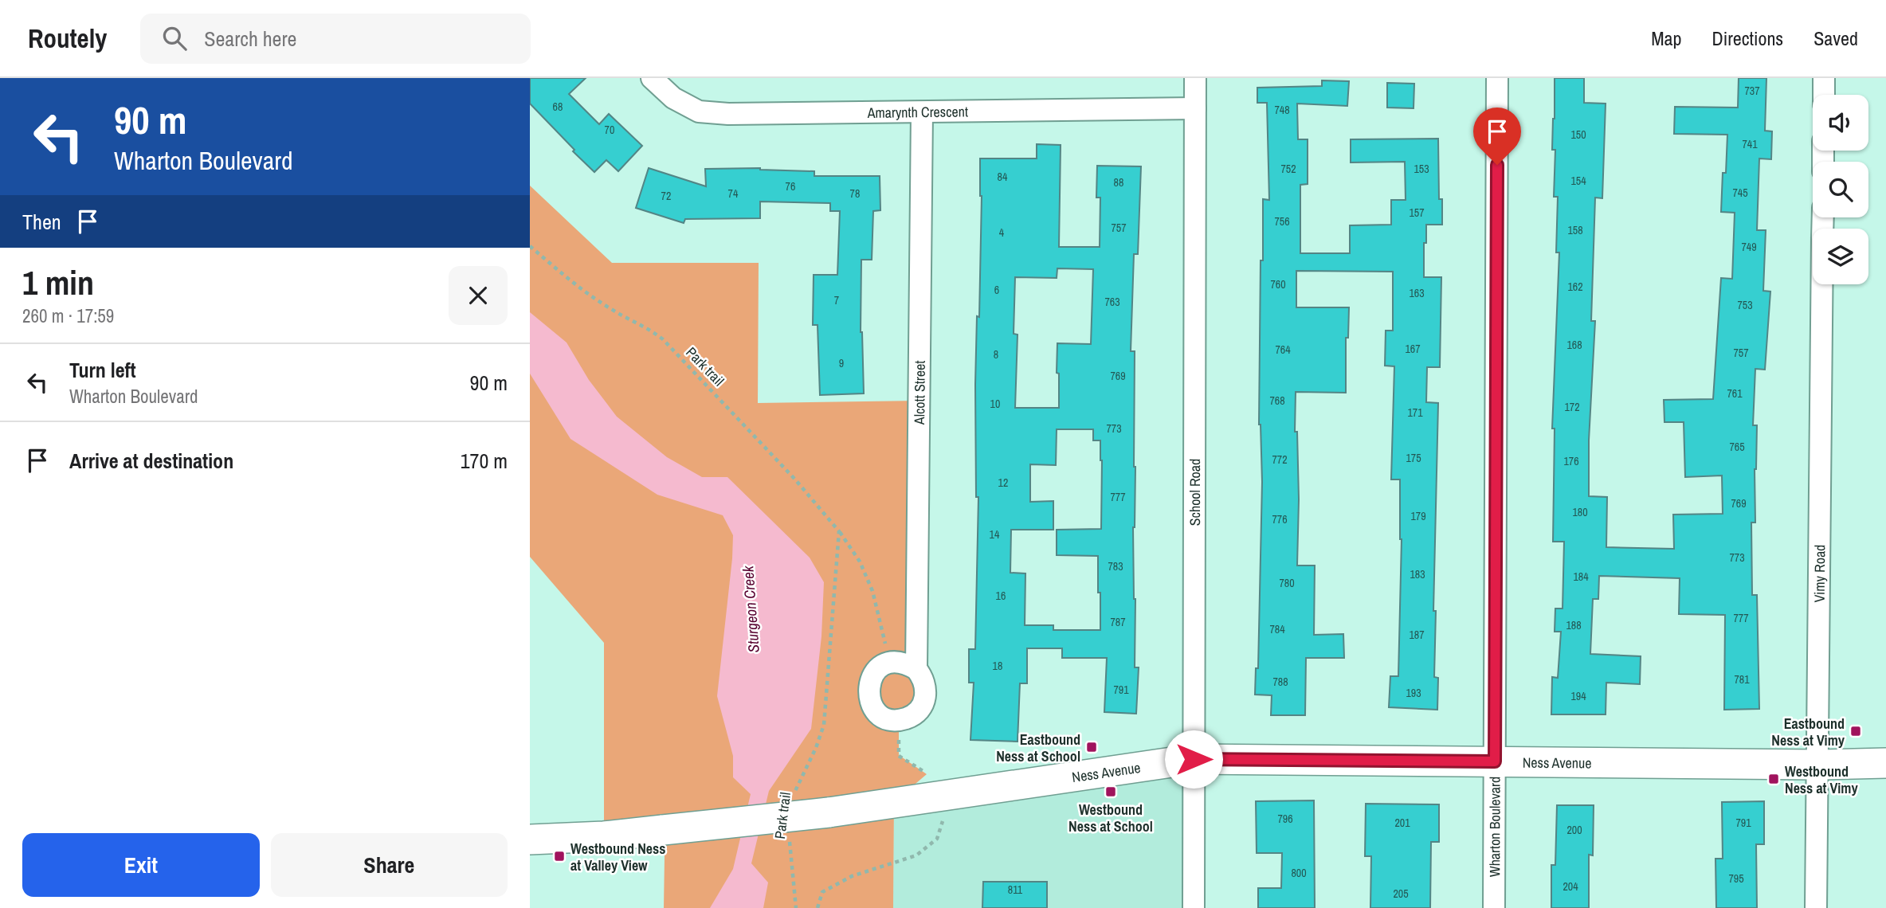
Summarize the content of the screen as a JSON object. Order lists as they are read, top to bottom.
{
  "streets": {
    "street": [
      "Amarynth Crescent",
      "Alcott Street",
      "School Road",
      "Vimy Road",
      "Ness Avenue",
      "Wharton Boulevard"
    ],
    "path": ["Park trail"]
  },
  "crossings": [
    ["Amarynth Crescent", "Alcott Street"],
    ["Amarynth Crescent", "School Road"],
    ["Park trail", "Alcott Street"],
    ["School Road", "Ness Avenue"],
    ["Vimy Road", "Ness Avenue"],
    ["Ness Avenue", "Wharton Boulevard"]
  ],
  "water": ["Sturgeon Creek"],
  "places": {
    "transit": [
      "Eastbound Ness at Vimy",
      "Eastbound Ness at School",
      "Westbound Ness at Vimy",
      "Westbound Ness at School",
      "Westbound Ness at Valley View"
    ]
  },
  "house_numbers": [
    "737",
    "68",
    "748",
    "70",
    "150",
    "741",
    "752",
    "153",
    "84",
    "154",
    "88",
    "76",
    "745",
    "74",
    "78",
    "72",
    "157",
    "756",
    "757",
    "158",
    "4",
    "749",
    "760",
    "162",
    "6",
    "163",
    "7",
    "763",
    "753",
    "168",
    "167",
    "764",
    "757",
    "8",
    "9",
    "769",
    "761",
    "768",
    "10",
    "172",
    "171",
    "773",
    "765",
    "175",
    "772",
    "176",
    "12",
    "777",
    "769",
    "180",
    "179",
    "776",
    "14",
    "773",
    "783",
    "183",
    "184",
    "780",
    "16",
    "777",
    "787",
    "188",
    "784",
    "187",
    "18",
    "781",
    "788",
    "791",
    "193",
    "194",
    "796",
    "201",
    "791",
    "200",
    "800",
    "795",
    "204",
    "811",
    "205"
  ],
  "page": {
    "header": "Routely",
    "search": "Search here",
    "nav": ["Map", "Directions", "Saved"],
    "turn": ["90 m", "Wharton Boulevard"],
    "then": "Then",
    "heading": ["1 min", "260 m · 17:59"],
    "list": [
      {
        "name": "Turn left",
        "note": "Wharton Boulevard",
        "value": "90 m"
      },
      {
        "name": "Arrive at destination",
        "value": "170 m"
      }
    ],
    "buttons": ["Exit", "Share"]
  }
}
